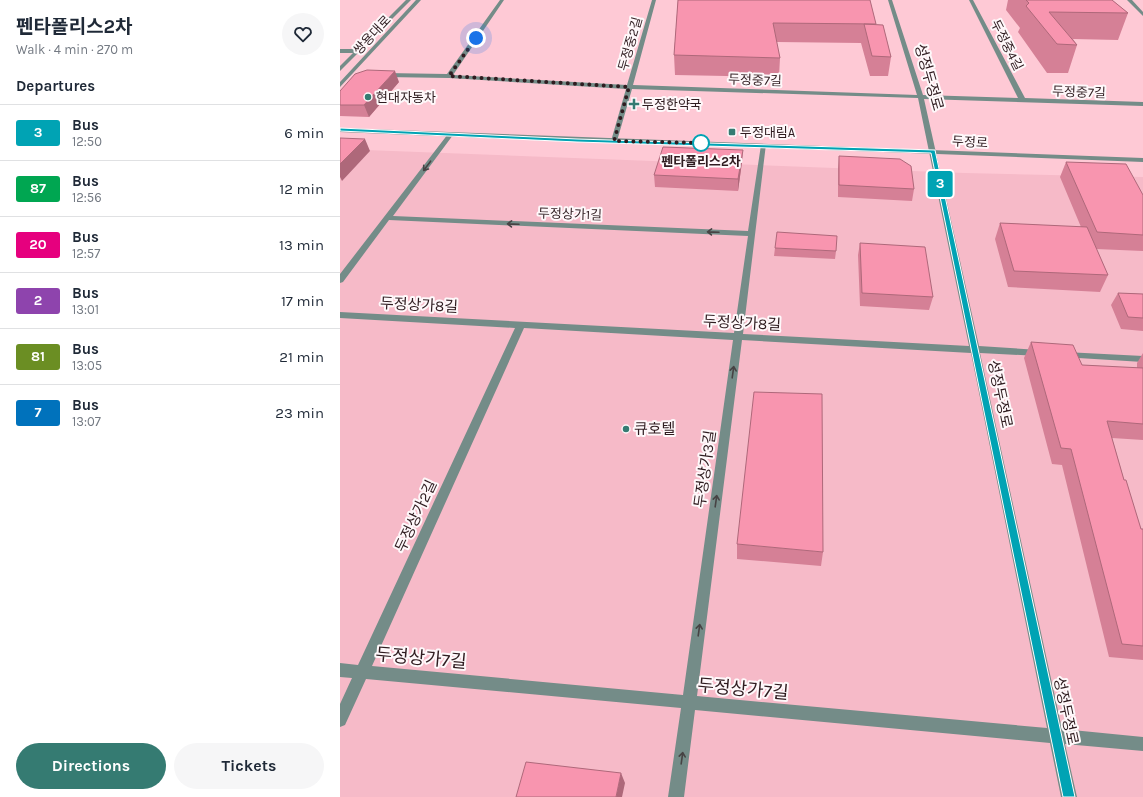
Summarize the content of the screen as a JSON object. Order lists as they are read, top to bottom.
{
  "streets": {
    "street": [
      "쌍용대로",
      "두정중2길",
      "두정중4길",
      "성정두정로",
      "두정중7길",
      "두정로",
      "두정상가1길",
      "두정상가8길",
      "두정상가3길",
      "두정상가2길",
      "두정상가7길"
    ]
  },
  "crossings": [
    ["두정중2길", "두정중7길"],
    ["두정중2길", "두정로"],
    ["두정중4길", "두정중7길"],
    ["성정두정로", "두정중7길"],
    ["성정두정로", "두정로"],
    ["성정두정로", "두정상가8길"],
    ["성정두정로", "두정상가7길"],
    ["두정로", "두정상가3길"],
    ["두정상가1길", "두정상가3길"],
    ["두정상가8길", "두정상가3길"],
    ["두정상가8길", "두정상가2길"],
    ["두정상가3길", "두정상가7길"],
    ["두정상가2길", "두정상가7길"]
  ],
  "one_way": ["두정상가1길", "두정상가3길"],
  "places": {
    "other": ["현대자동차", "펜타폴리스2차", "큐호텔"],
    "health": ["두정한약국"],
    "transit": ["두정대림A"]
  },
  "lines": ["bus line 3"],
  "page": {
    "heading": [
      ["펜타폴리스2차", "Walk · 4 min · 270 m"],
      "Departures"
    ],
    "on_map": "3",
    "list": [
      {
        "mark": "3",
        "name": "Bus",
        "note": "12:50",
        "value": "6 min"
      },
      {
        "mark": "87",
        "name": "Bus",
        "note": "12:56",
        "value": "12 min"
      },
      {
        "mark": "20",
        "name": "Bus",
        "note": "12:57",
        "value": "13 min"
      },
      {
        "mark": "2",
        "name": "Bus",
        "note": "13:01",
        "value": "17 min"
      },
      {
        "mark": "81",
        "name": "Bus",
        "note": "13:05",
        "value": "21 min"
      },
      {
        "mark": "7",
        "name": "Bus",
        "note": "13:07",
        "value": "23 min"
      }
    ],
    "buttons": ["Directions", "Tickets"]
  }
}
